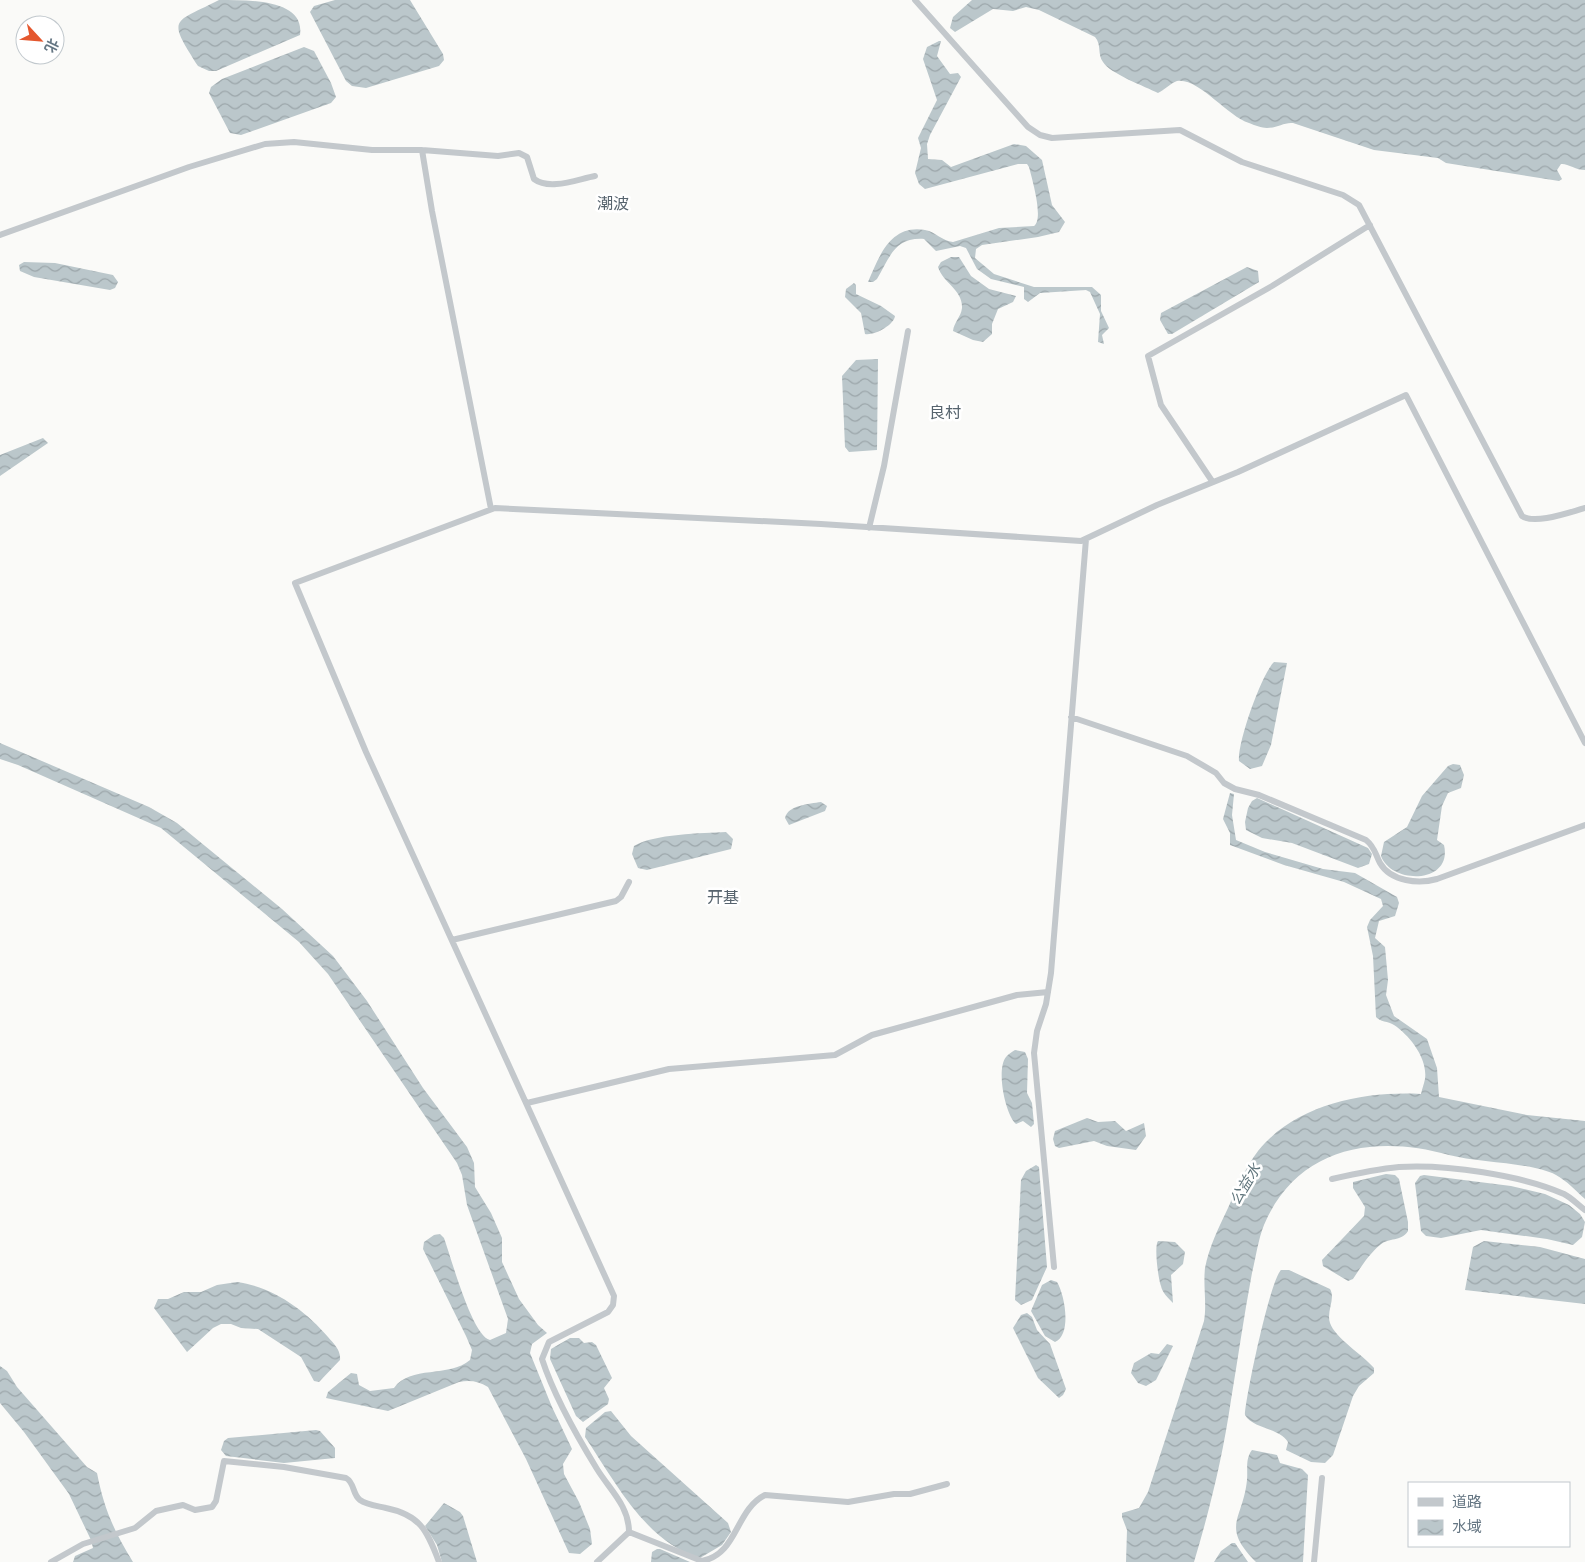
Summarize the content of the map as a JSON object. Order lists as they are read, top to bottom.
{
  "districts": ["潮波", "良村", "开基"],
  "water": ["公益水"],
  "legend": ["道路", "水域"],
  "north": "bottom right"
}
